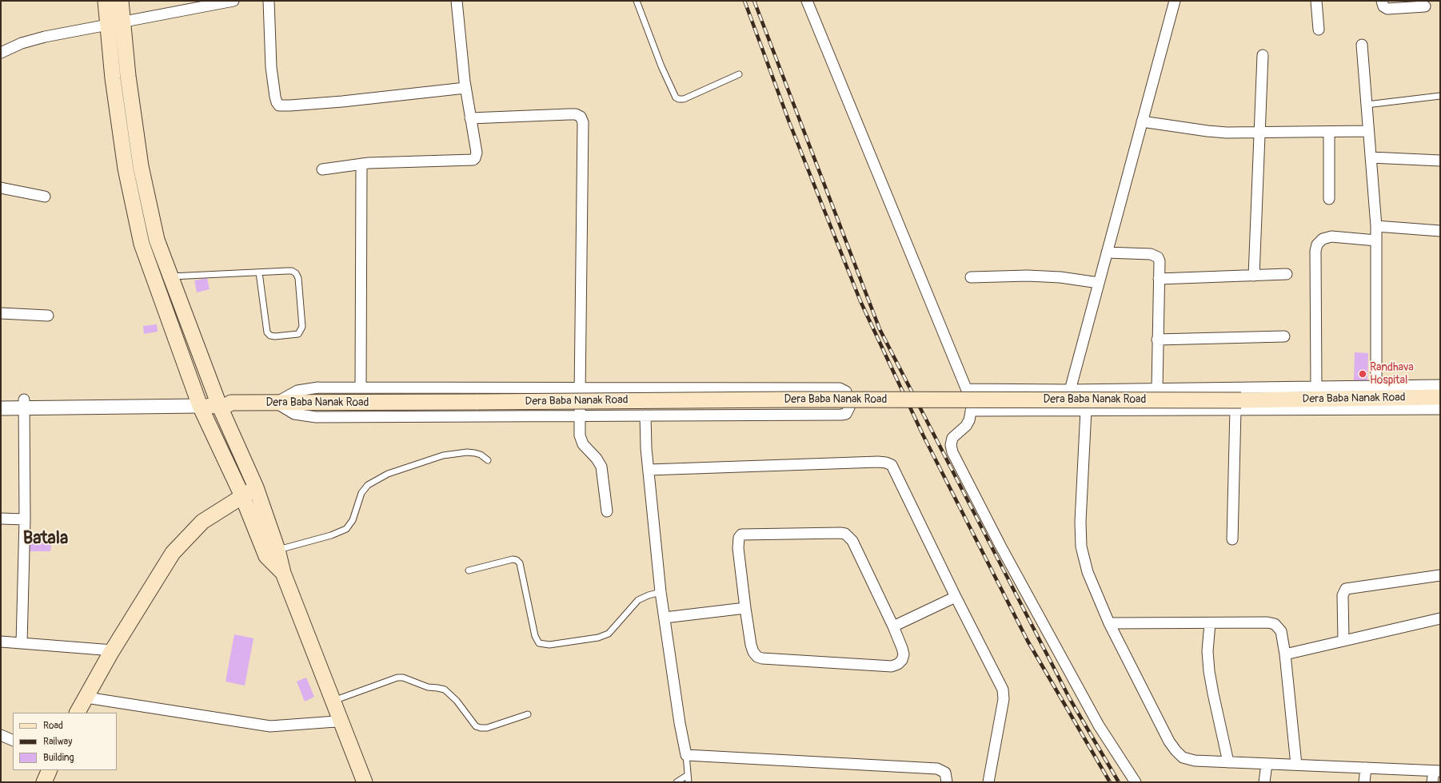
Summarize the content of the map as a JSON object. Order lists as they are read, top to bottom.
{
  "streets": {
    "main road": ["Dera Baba Nanak Road"]
  },
  "districts": ["Batala"],
  "places": ["Randhava Hospital"],
  "legend": ["Road", "Railway", "Building"]
}
